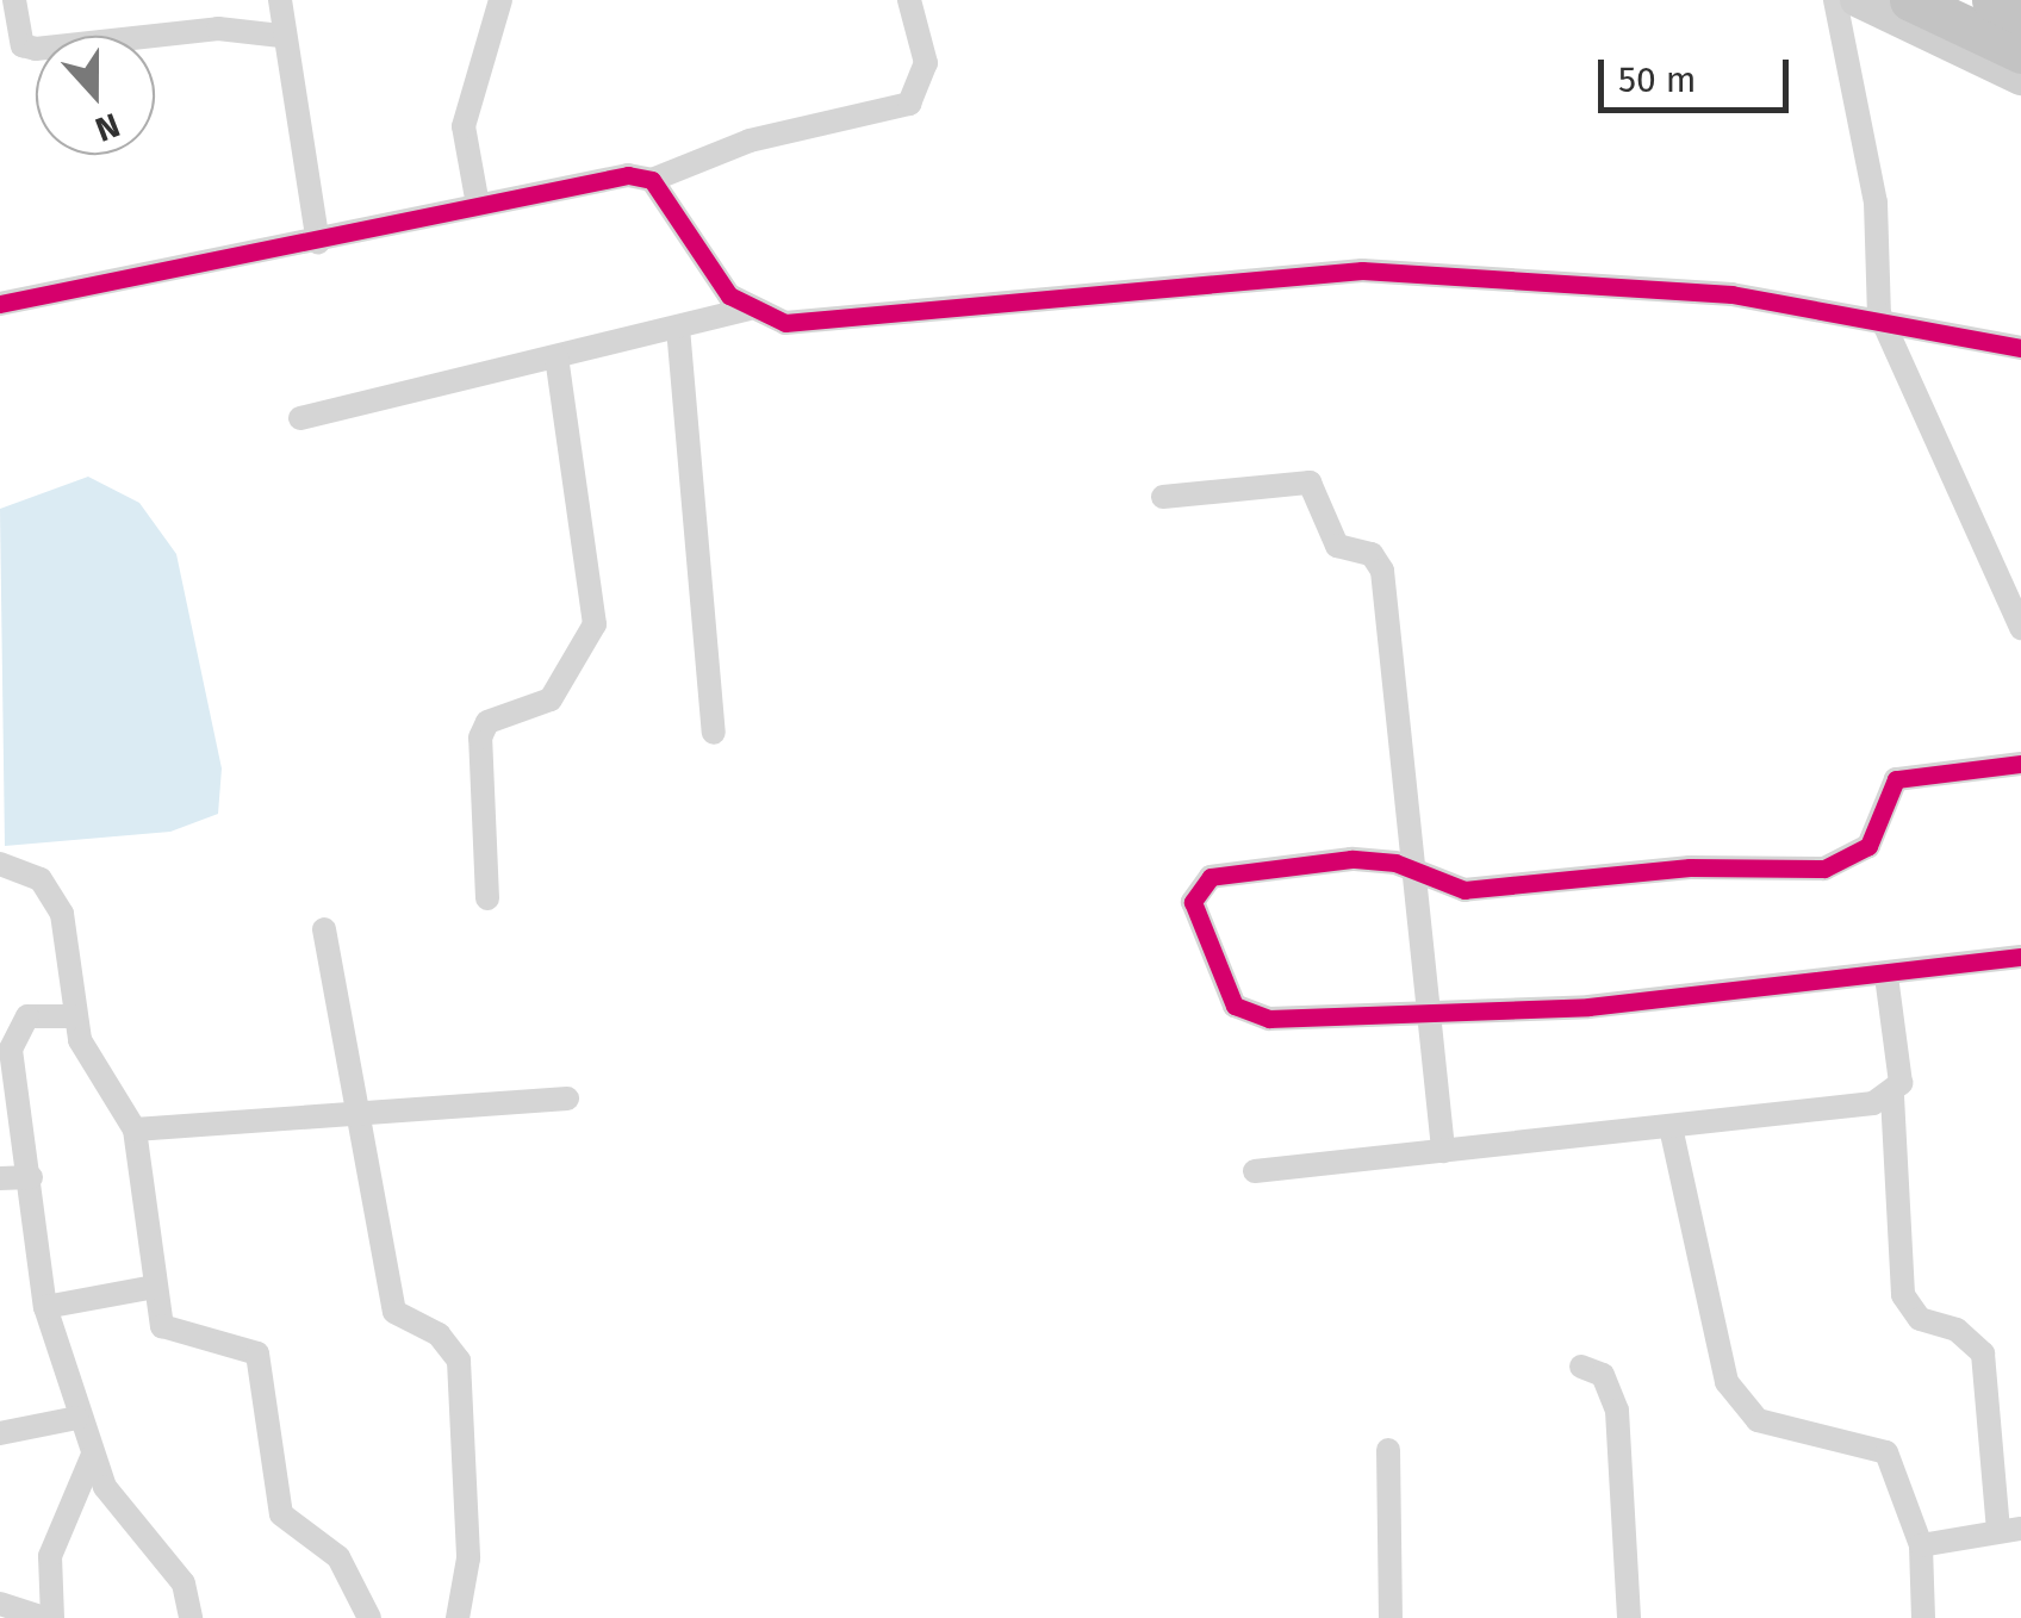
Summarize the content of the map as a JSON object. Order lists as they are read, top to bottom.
{
  "scale_bar": "50 m",
  "north": "bottom"
}
